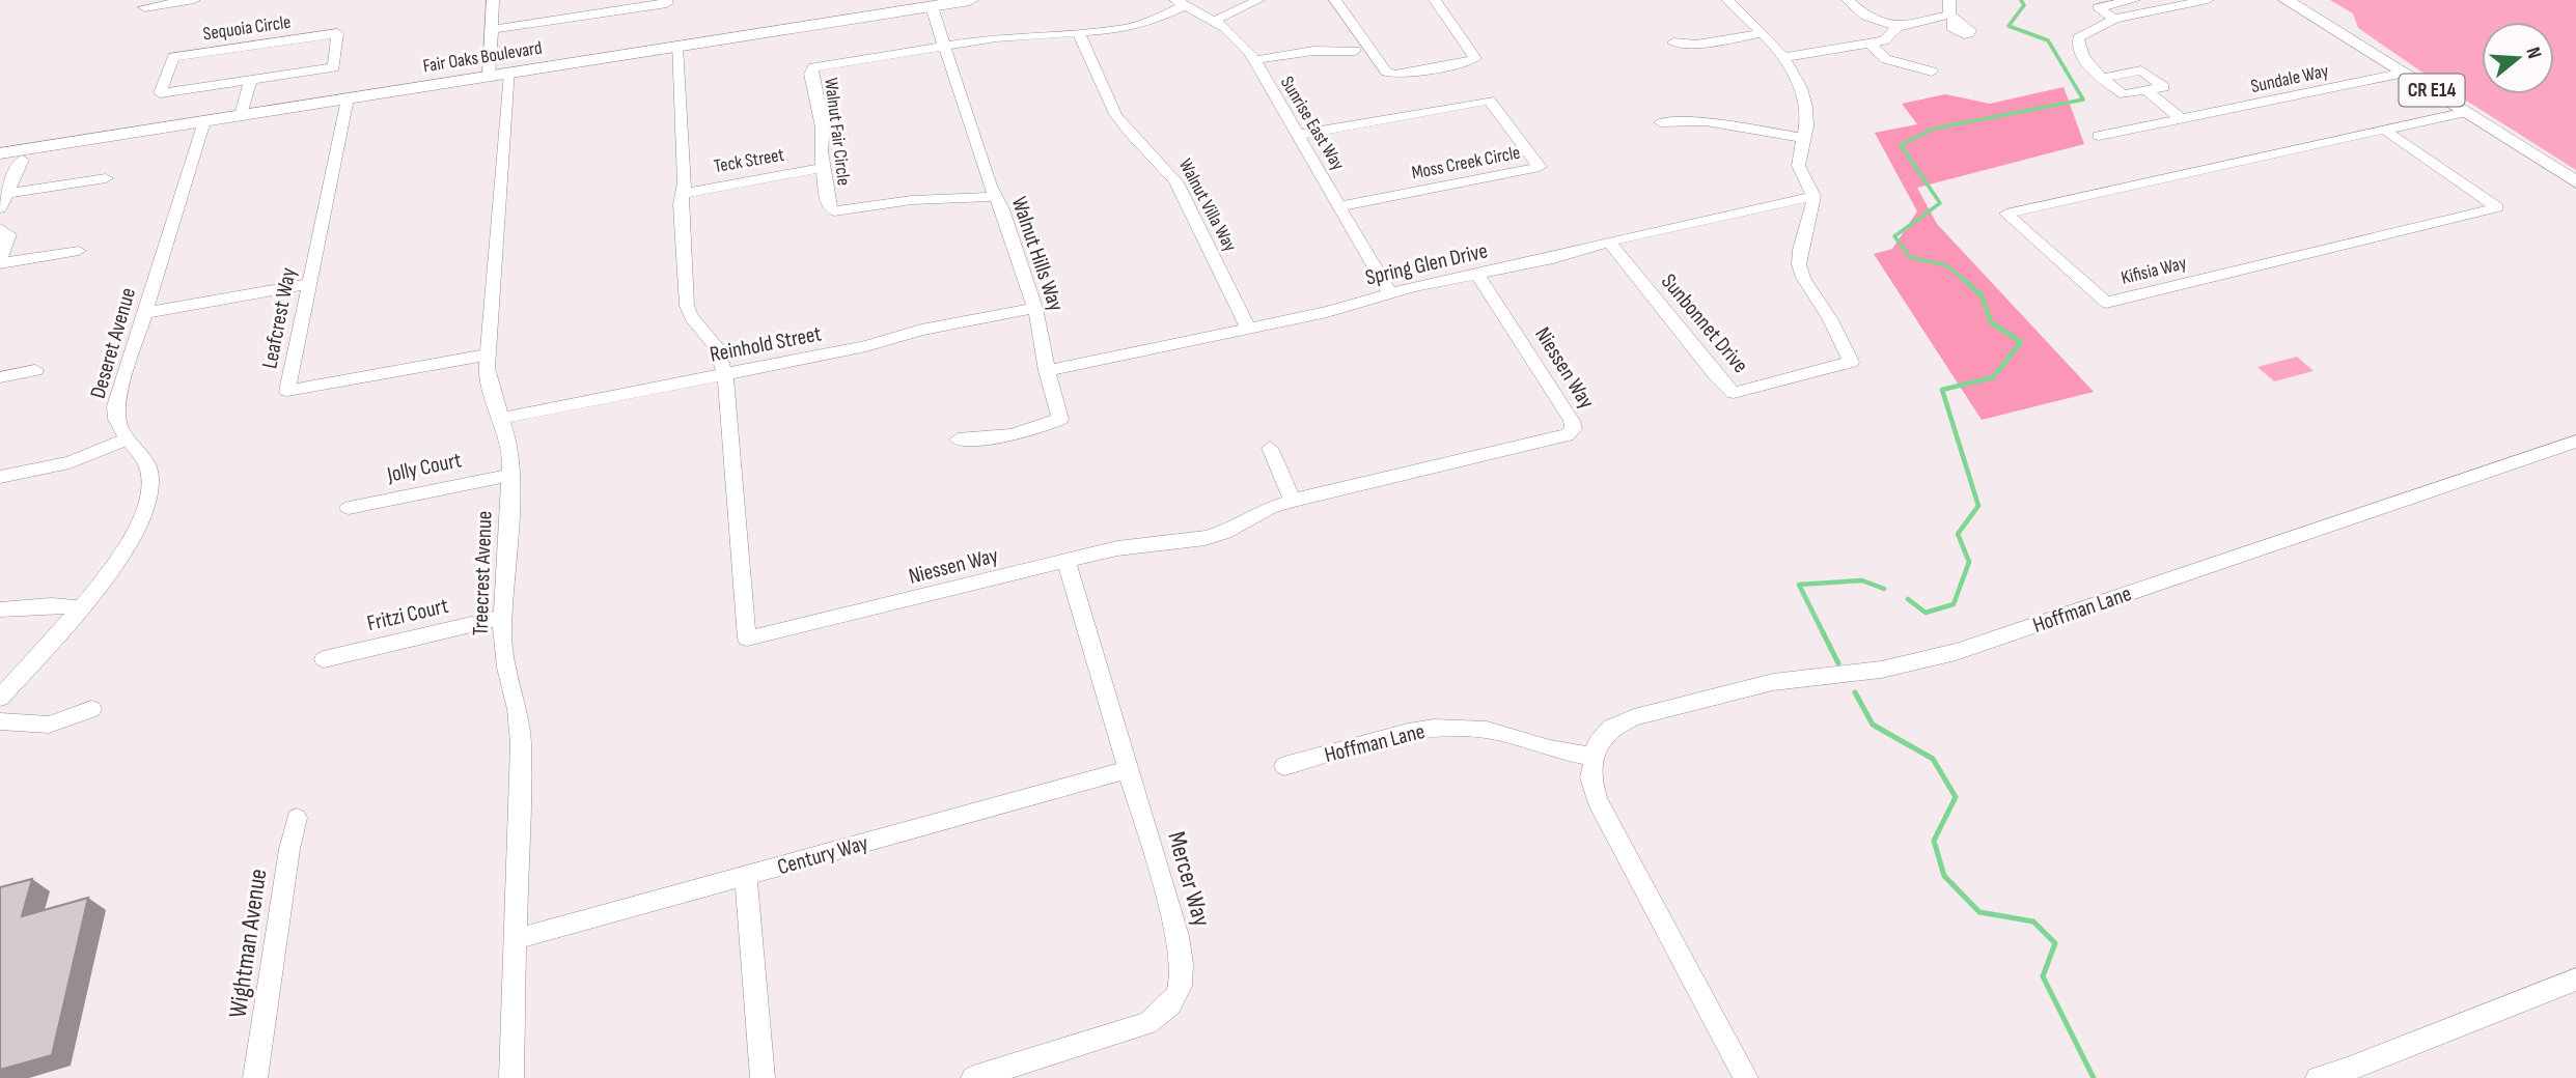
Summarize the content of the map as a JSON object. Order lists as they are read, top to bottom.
{
  "streets": {
    "main road": ["Fair Oaks Boulevard", "CR E14"],
    "street": [
      "Sequoia Circle",
      "Sundale Way",
      "Sunrise East Way",
      "Walnut Fair Circle",
      "Teck Street",
      "Moss Creek Circle",
      "Walnut Villa Way",
      "Walnut Hills Way",
      "Spring Glen Drive",
      "Kifisia Way",
      "Leafcrest Way",
      "Sunbonnet Drive",
      "Deseret Avenue",
      "Reinhold Street",
      "Niessen Way",
      "Jolly Court",
      "Treecrest Avenue",
      "Hoffman Lane",
      "Fritzi Court",
      "Century Way",
      "Mercer Way",
      "Wightman Avenue"
    ]
  },
  "crossings": [
    ["Fair Oaks Boulevard", "Walnut Hills Way"],
    ["Fair Oaks Boulevard", "Leafcrest Way"],
    ["Fair Oaks Boulevard", "Deseret Avenue"],
    ["Fair Oaks Boulevard", "Niessen Way"],
    ["Fair Oaks Boulevard", "Treecrest Avenue"],
    ["Sundale Way", "CR E14"],
    ["CR E14", "Kifisia Way"],
    ["Sunrise East Way", "Moss Creek Circle"],
    ["Sunrise East Way", "Spring Glen Drive"],
    ["Walnut Fair Circle", "Teck Street"],
    ["Walnut Fair Circle", "Walnut Hills Way"],
    ["Teck Street", "Niessen Way"],
    ["Walnut Villa Way", "Spring Glen Drive"],
    ["Walnut Hills Way", "Spring Glen Drive"],
    ["Walnut Hills Way", "Reinhold Street"],
    ["Spring Glen Drive", "Sunbonnet Drive"],
    ["Spring Glen Drive", "Niessen Way"],
    ["Leafcrest Way", "Treecrest Avenue"],
    ["Reinhold Street", "Niessen Way"],
    ["Reinhold Street", "Treecrest Avenue"],
    ["Niessen Way", "Mercer Way"],
    ["Jolly Court", "Treecrest Avenue"],
    ["Treecrest Avenue", "Fritzi Court"],
    ["Treecrest Avenue", "Century Way"],
    ["Century Way", "Mercer Way"]
  ],
  "north": "right"
}
